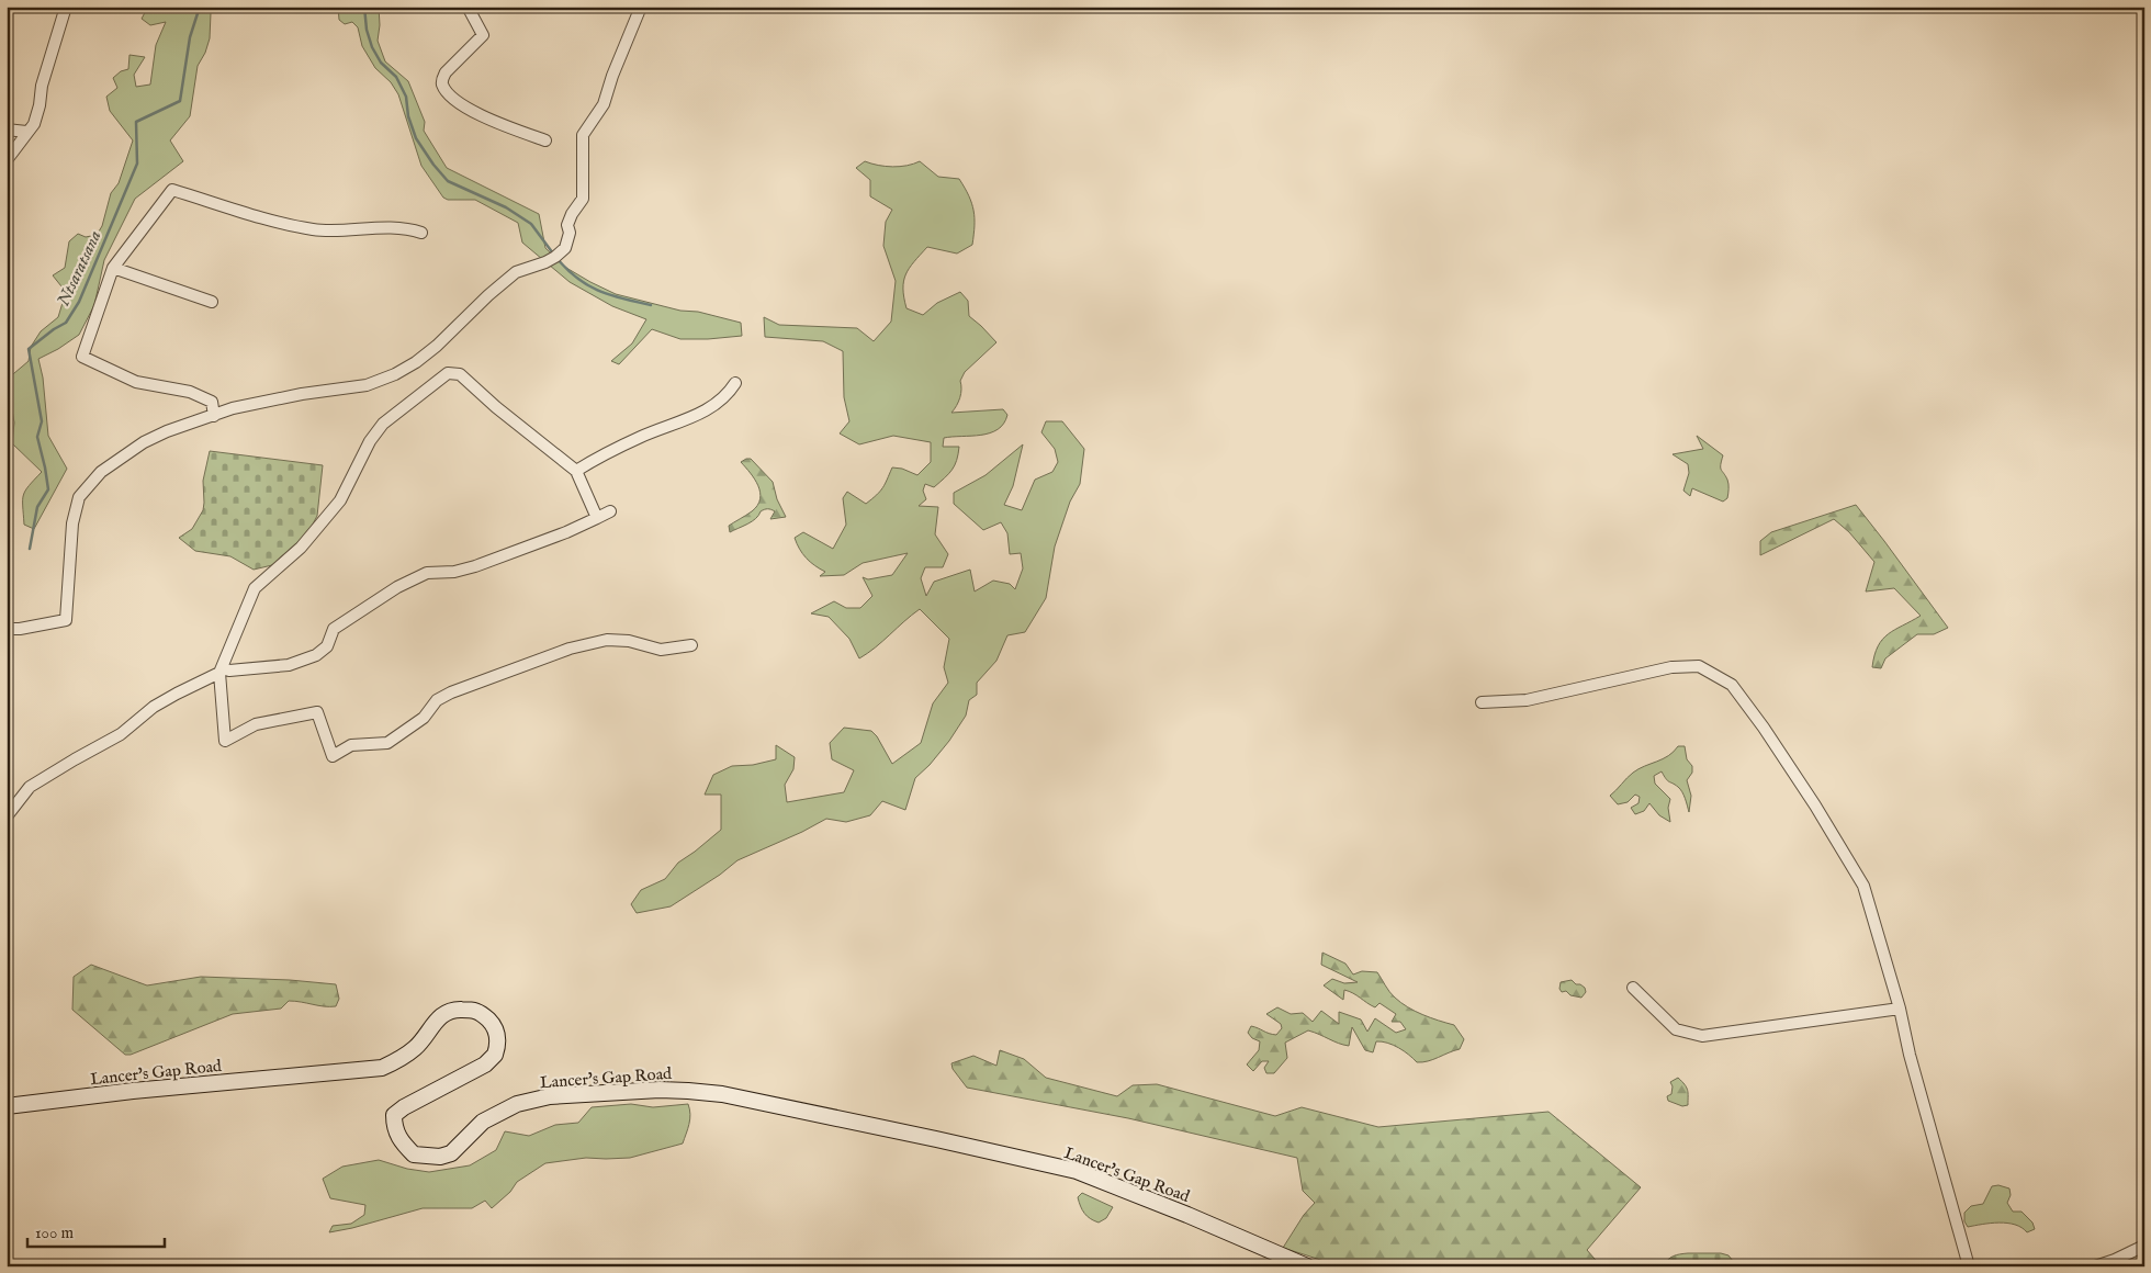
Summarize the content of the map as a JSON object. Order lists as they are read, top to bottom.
{
  "streets": {
    "main road": ["Lancer's Gap Road"]
  },
  "water": ["Ntsaratsana"],
  "scale_bar": "100 m"
}
